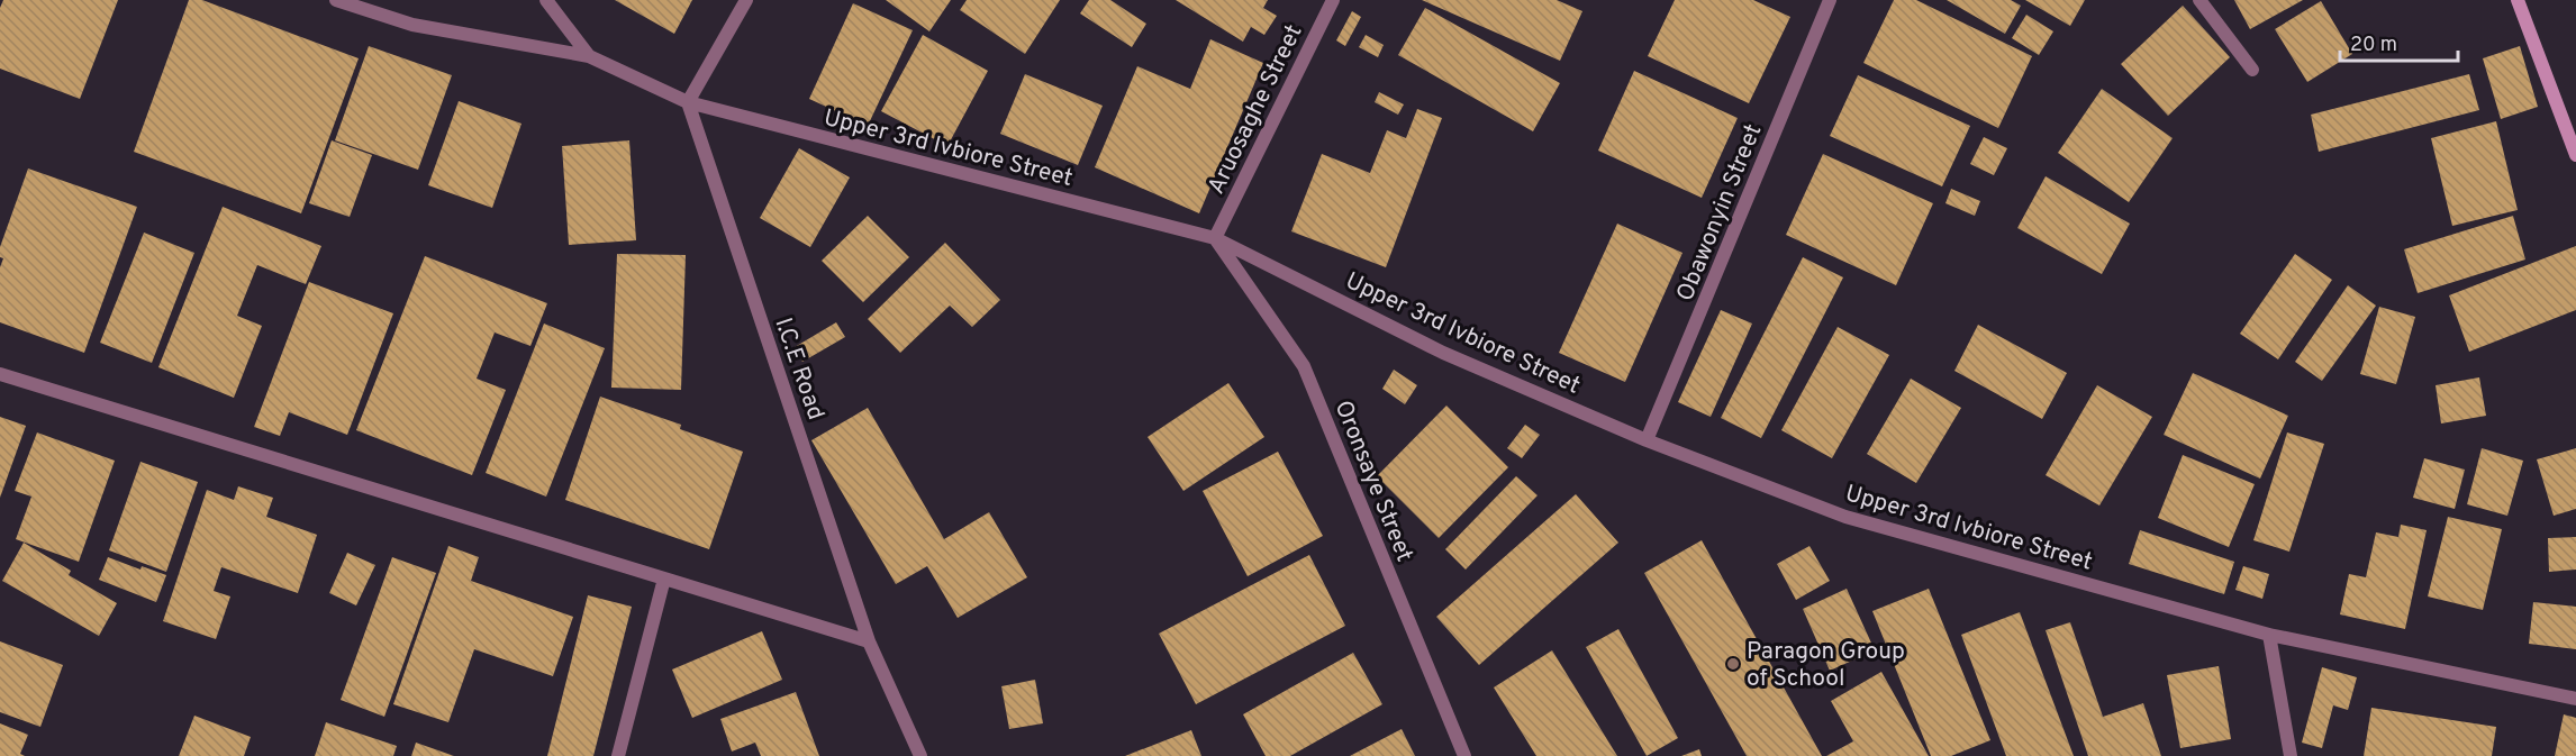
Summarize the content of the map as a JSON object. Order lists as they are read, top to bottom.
{
  "streets": {
    "street": [
      "Aruosaghe Street",
      "Upper 3rd Ivbiore Street",
      "Obawonyin Street",
      "I.C.E Road",
      "Oronsaye Street"
    ]
  },
  "crossings": [
    ["Aruosaghe Street", "Upper 3rd Ivbiore Street"],
    ["Aruosaghe Street", "Oronsaye Street"],
    ["Upper 3rd Ivbiore Street", "Obawonyin Street"],
    ["Upper 3rd Ivbiore Street", "I.C.E Road"],
    ["Upper 3rd Ivbiore Street", "Oronsaye Street"]
  ],
  "places": ["Paragon Group of School"],
  "scale_bar": "20 m"
}
